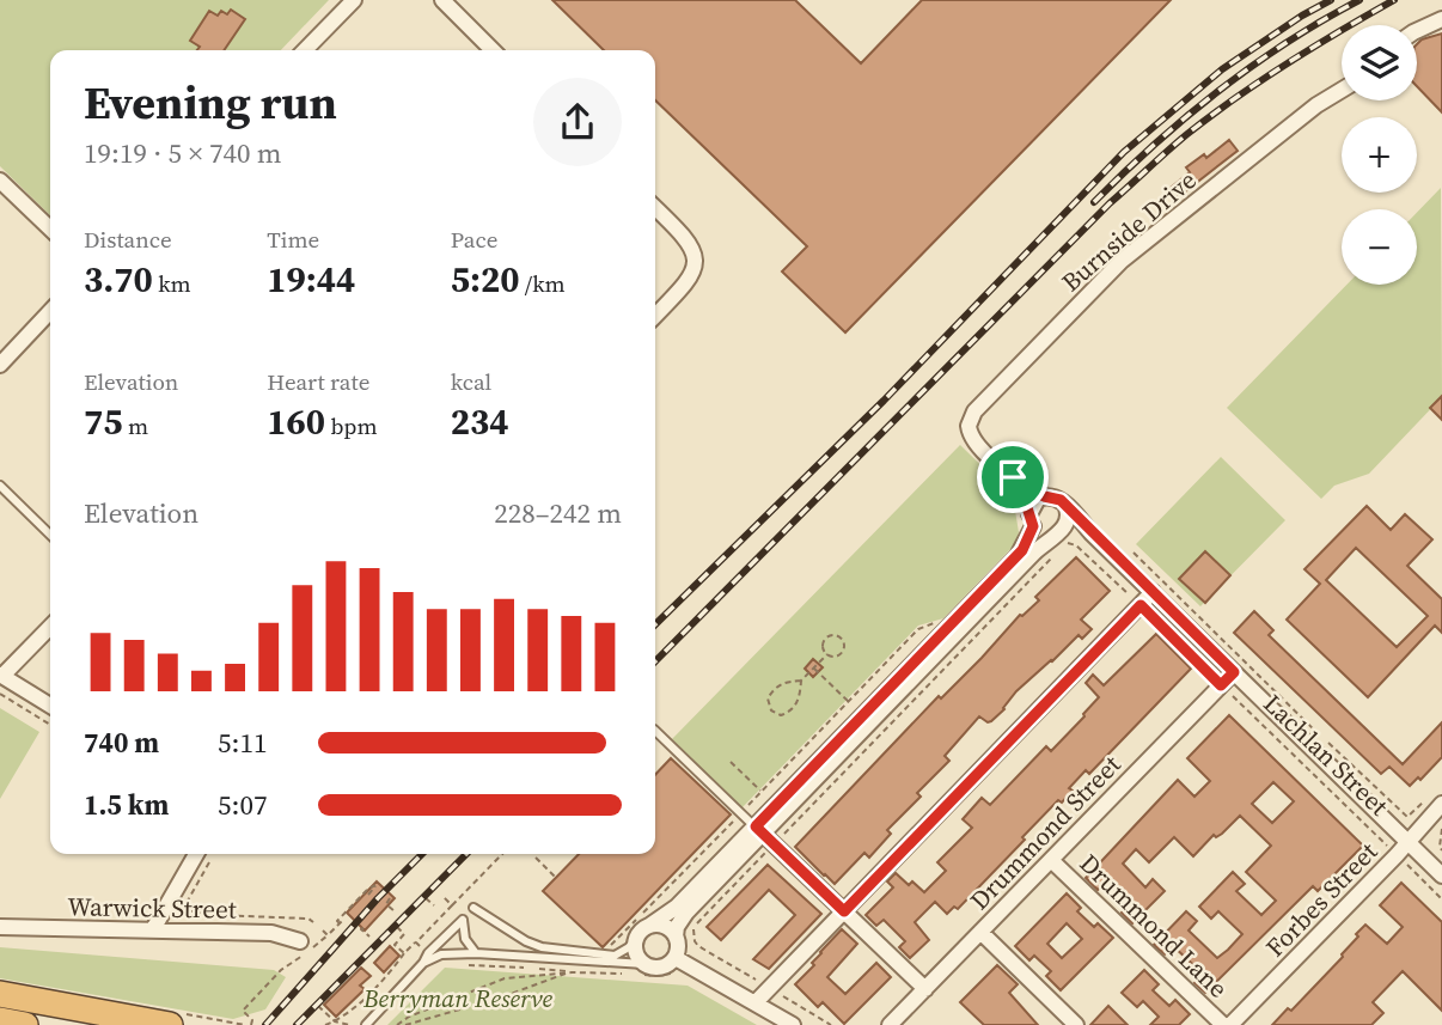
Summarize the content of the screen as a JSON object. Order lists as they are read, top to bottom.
{
  "streets": {
    "street": [
      "Burnside Drive",
      "Lachlan Street",
      "Drummond Street",
      "Forbes Street",
      "Warwick Street",
      "Drummond Lane"
    ]
  },
  "crossings": [
    ["Burnside Drive", "Lachlan Street"],
    ["Lachlan Street", "Drummond Street"],
    ["Lachlan Street", "Forbes Street"],
    ["Drummond Street", "Drummond Lane"]
  ],
  "parks": ["Berryman Reserve"],
  "page": {
    "map_buttons": ["+", "−"],
    "heading": ["Evening run", "19:19 · 5 × 740 m"],
    "stats": [
      ["Distance", "3.70 km"],
      ["Time", "19:44"],
      ["Pace", "5:20 /km"],
      ["Elevation", "75 m"],
      ["Heart rate", "160 bpm"],
      ["kcal", "234"]
    ],
    "chart": ["Elevation", "228–242 m"],
    "list": [
      {
        "name": "740 m",
        "note": "5:11"
      },
      {
        "name": "1.5 km",
        "note": "5:07"
      }
    ]
  }
}
